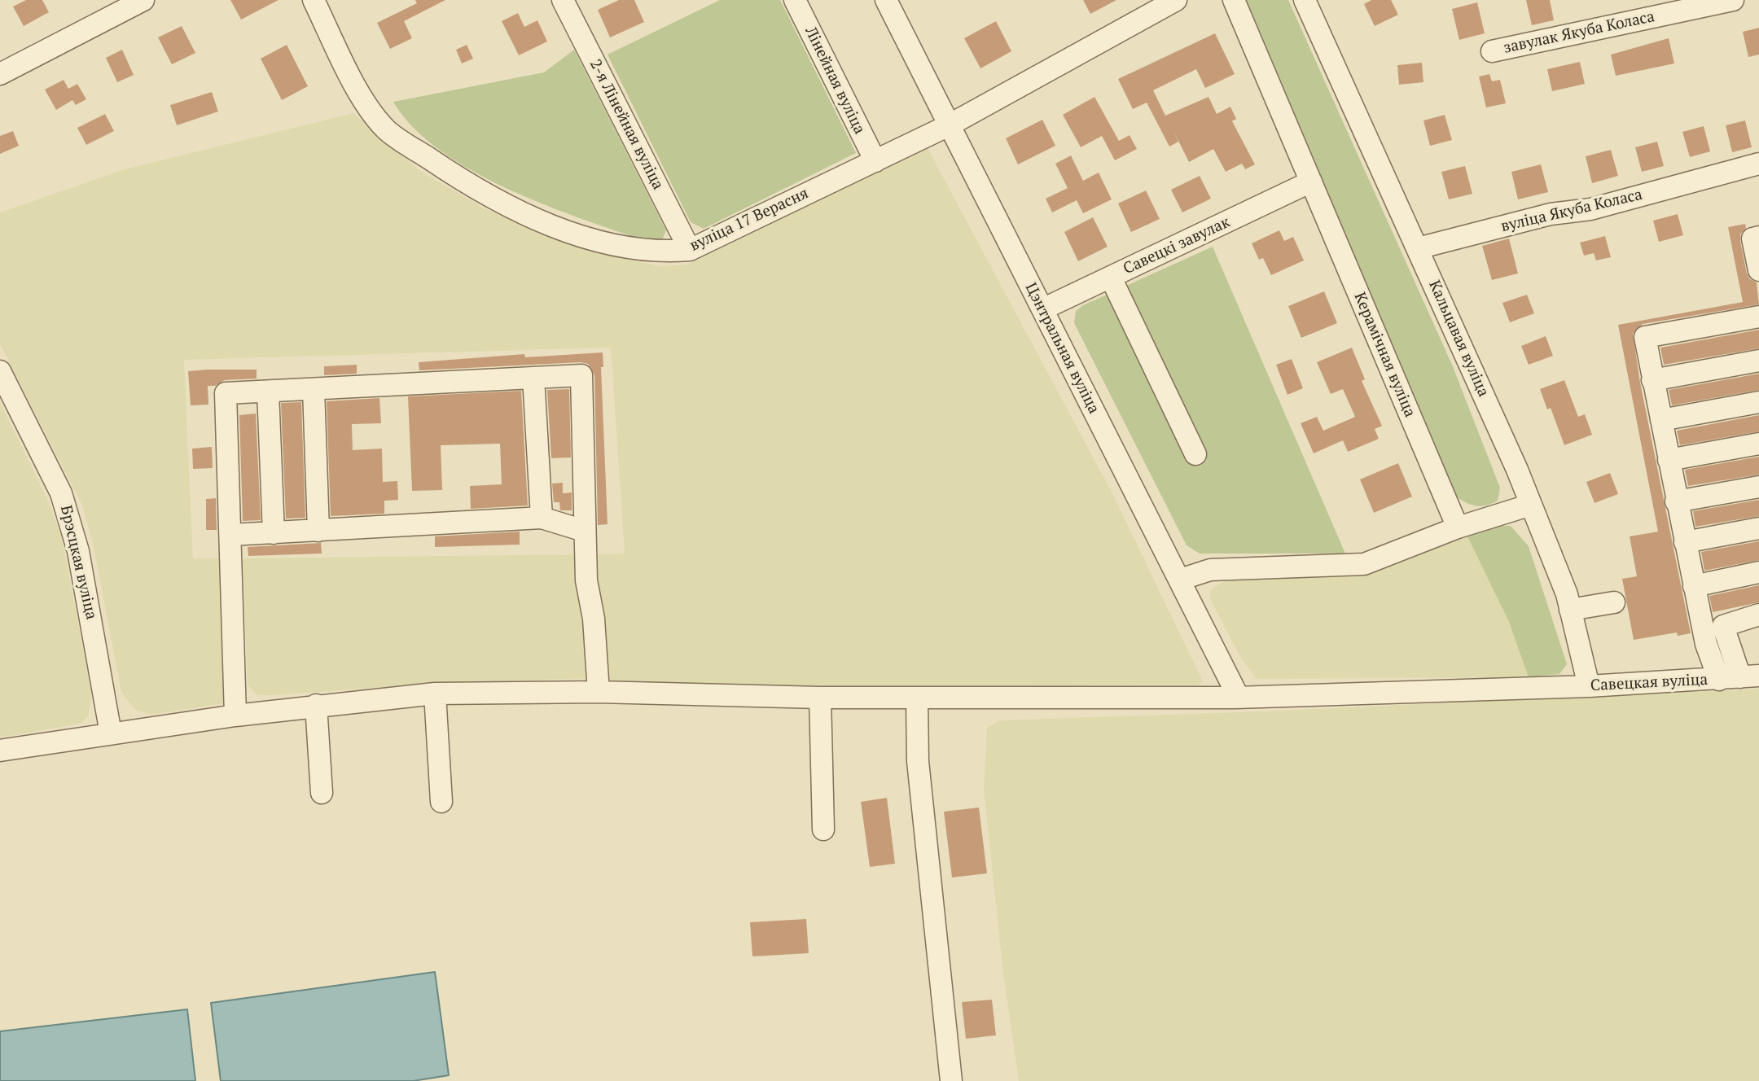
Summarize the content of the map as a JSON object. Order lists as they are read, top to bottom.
{
  "streets": {
    "street": [
      "завулак Якуба Коласа",
      "Лінейная вуліца",
      "2-я Лінейная вуліца",
      "вуліца Якуба Коласа",
      "вуліца 17 Верасня",
      "Савецкі завулак",
      "Кальцавая вуліца",
      "Цэнтральная вуліца",
      "Керамічная вуліца",
      "Брэсцкая вуліца",
      "Савецкая вуліца"
    ]
  },
  "crossings": [
    ["Лінейная вуліца", "вуліца 17 Верасня"],
    ["2-я Лінейная вуліца", "вуліца 17 Верасня"],
    ["вуліца Якуба Коласа", "Кальцавая вуліца"],
    ["вуліца 17 Верасня", "Цэнтральная вуліца"],
    ["Савецкі завулак", "Цэнтральная вуліца"],
    ["Савецкі завулак", "Керамічная вуліца"],
    ["Кальцавая вуліца", "Савецкая вуліца"],
    ["Цэнтральная вуліца", "Савецкая вуліца"],
    ["Брэсцкая вуліца", "Савецкая вуліца"]
  ]
}
